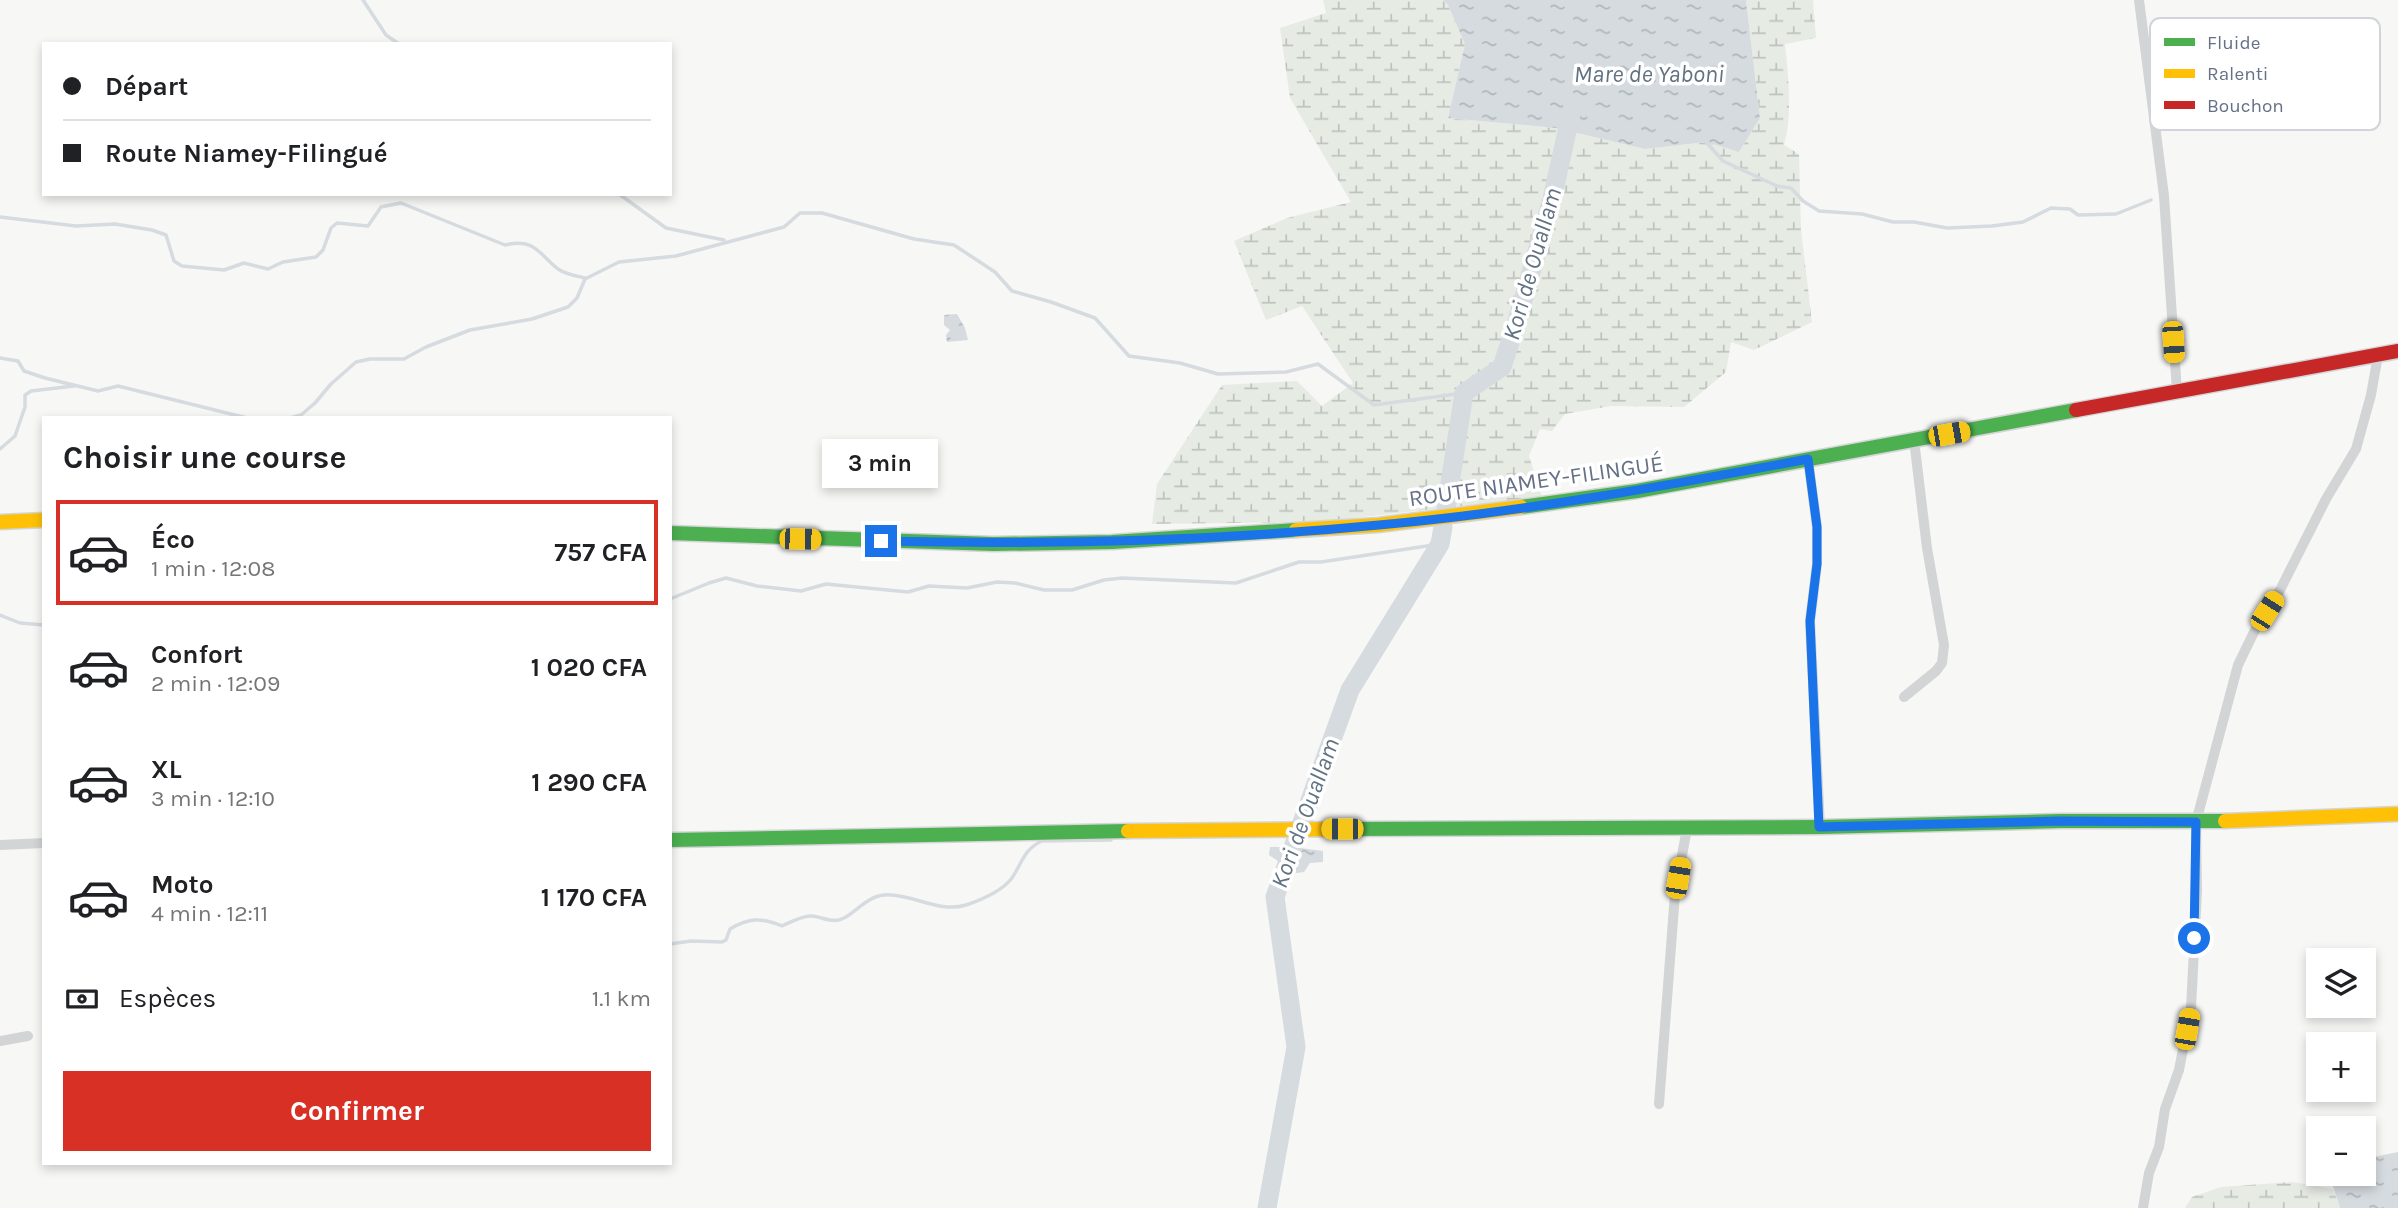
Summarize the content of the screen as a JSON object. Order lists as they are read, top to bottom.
{
  "streets": {
    "main road": ["ROUTE NIAMEY-FILINGUÉ"]
  },
  "water": ["Mare de Yaboni", "Kori de Ouallam"],
  "legend": ["Fluide", "Ralenti", "Bouchon"],
  "page": {
    "banner": ["Départ", "Route Niamey-Filingué"],
    "heading": "Choisir une course",
    "bubble": "3 min",
    "list": [
      {
        "name": "Éco",
        "note": "1 min · 12:08",
        "value": "757 CFA"
      },
      {
        "name": "Confort",
        "note": "2 min · 12:09",
        "value": "1 020 CFA"
      },
      {
        "name": "XL",
        "note": "3 min · 12:10",
        "value": "1 290 CFA"
      },
      {
        "name": "Moto",
        "note": "4 min · 12:11",
        "value": "1 170 CFA"
      }
    ],
    "map_buttons": ["+", "−"],
    "pay": ["Espèces", "1.1 km"],
    "buttons": "Confirmer"
  }
}
